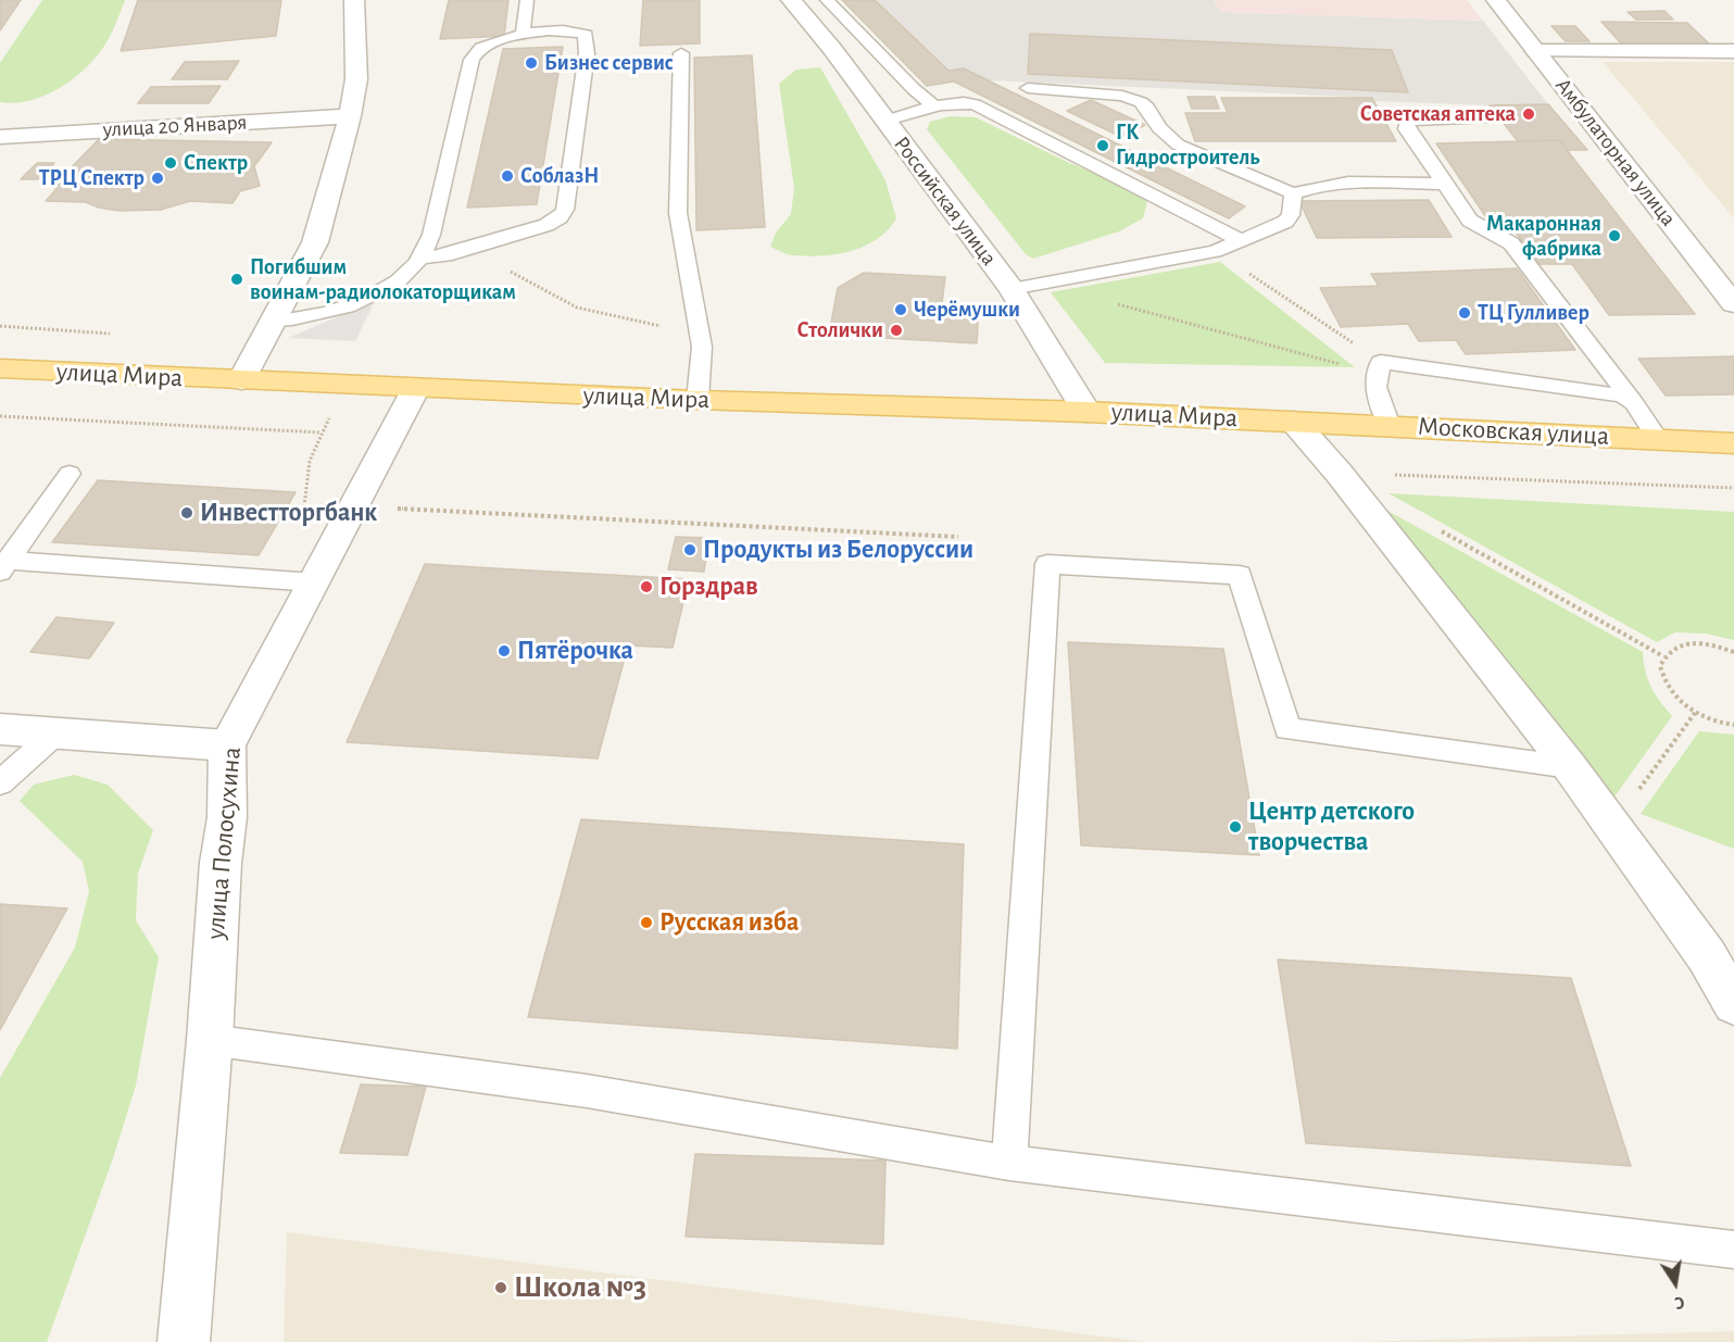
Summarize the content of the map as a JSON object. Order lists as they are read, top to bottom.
{
  "streets": {
    "main road": ["улица Мира", "Московская улица"],
    "street": [
      "улица 20 Января",
      "Амбулаторная улица",
      "Российская улица",
      "улица Полосухина"
    ]
  },
  "crossings": [
    ["Российская улица", "улица Мира"],
    ["улица Мира", "Московская улица"],
    ["улица Мира", "улица Полосухина"]
  ],
  "places": [
    "Бизнес сервис",
    "Советская аптека",
    "ГК Гидростроитель",
    "Спектр",
    "СоблазН",
    "ТРЦ Спектр",
    "Макаронная фабрика",
    "Погибшим воинам-радиолокаторщикам",
    "Черёмушки",
    "ТЦ Гулливер",
    "Столички",
    "Инвестторгбанк",
    "Продукты из Белоруссии",
    "Горздрав",
    "Пятёрочка",
    "Центр детского творчества",
    "Русская изба",
    "Школа №3"
  ],
  "north": "bottom"
}
